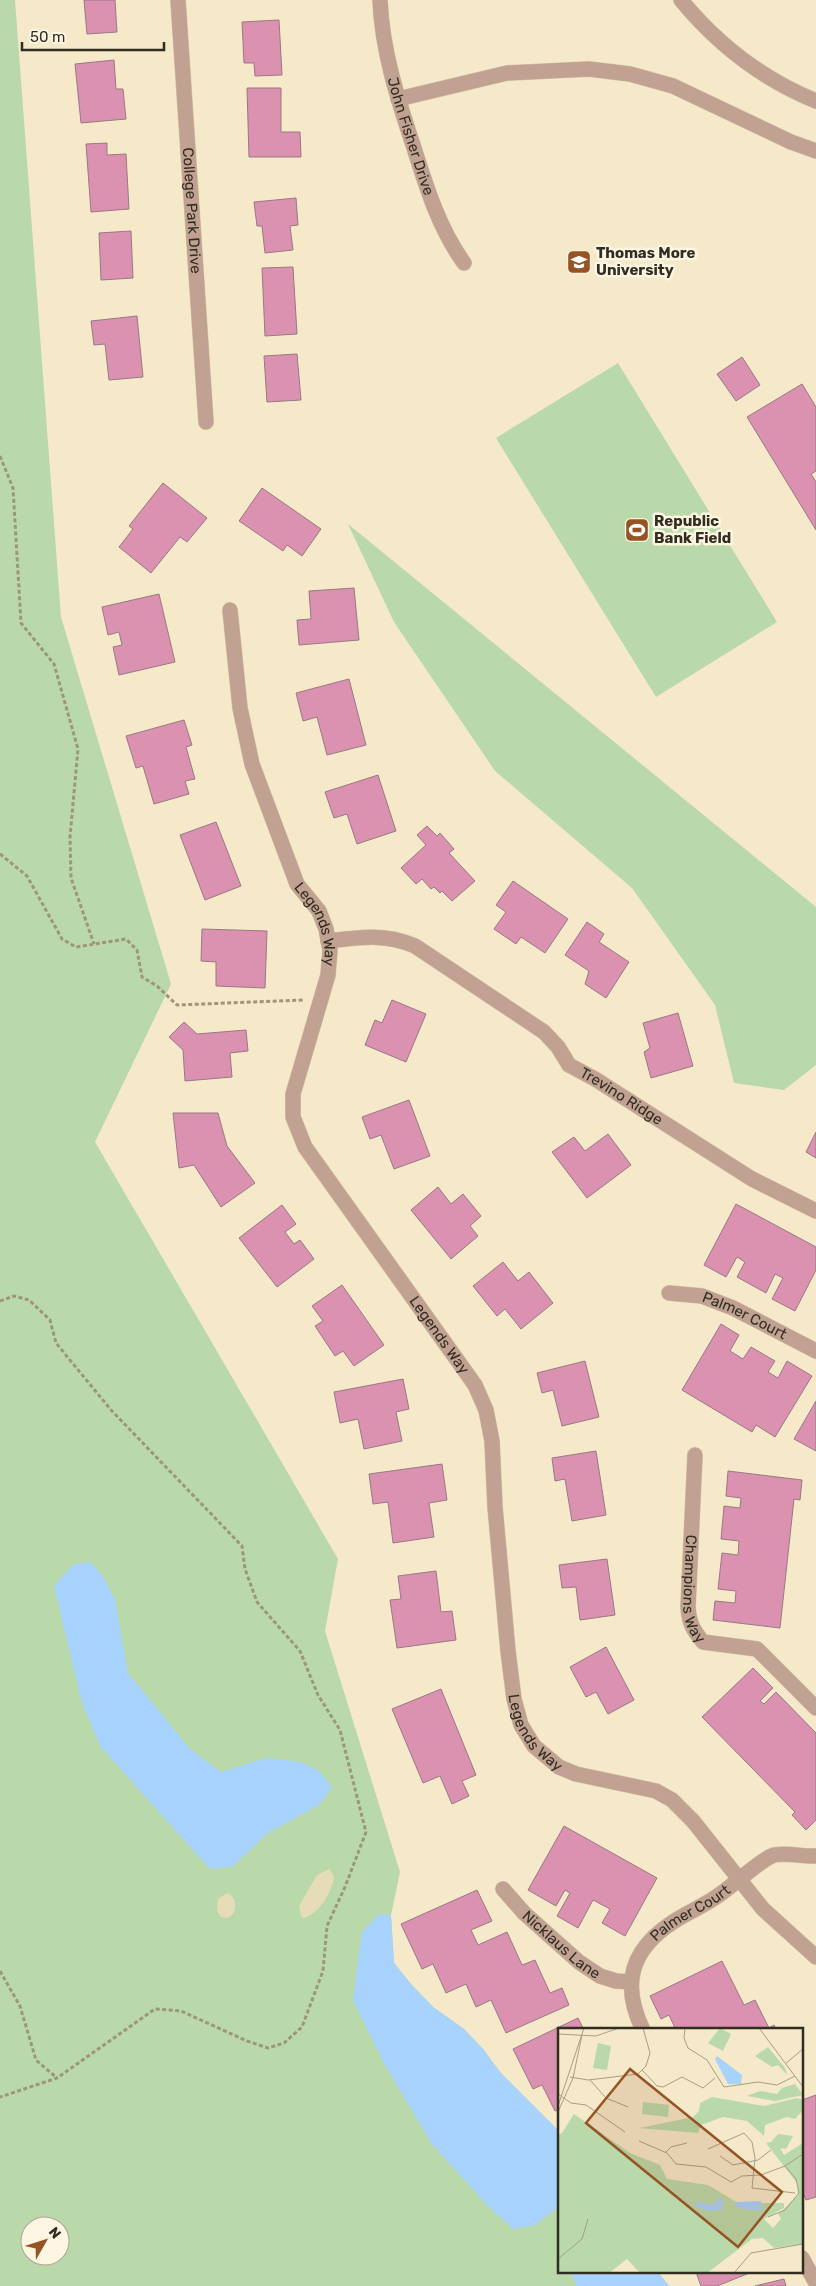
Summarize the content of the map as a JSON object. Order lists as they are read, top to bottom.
{
  "streets": {
    "street": [
      "John Fisher Drive",
      "College Park Drive",
      "Legends Way",
      "Trevino Ridge",
      "Palmer Court",
      "Champions Way",
      "Nicklaus Lane"
    ]
  },
  "crossings": [
    ["Legends Way", "Trevino Ridge"],
    ["Legends Way", "Palmer Court"],
    ["Palmer Court", "Nicklaus Lane"]
  ],
  "places": {
    "school or university": ["Thomas More University"],
    "sports": ["Republic Bank Field"]
  },
  "scale_bar": "50 m",
  "north": "top right"
}
